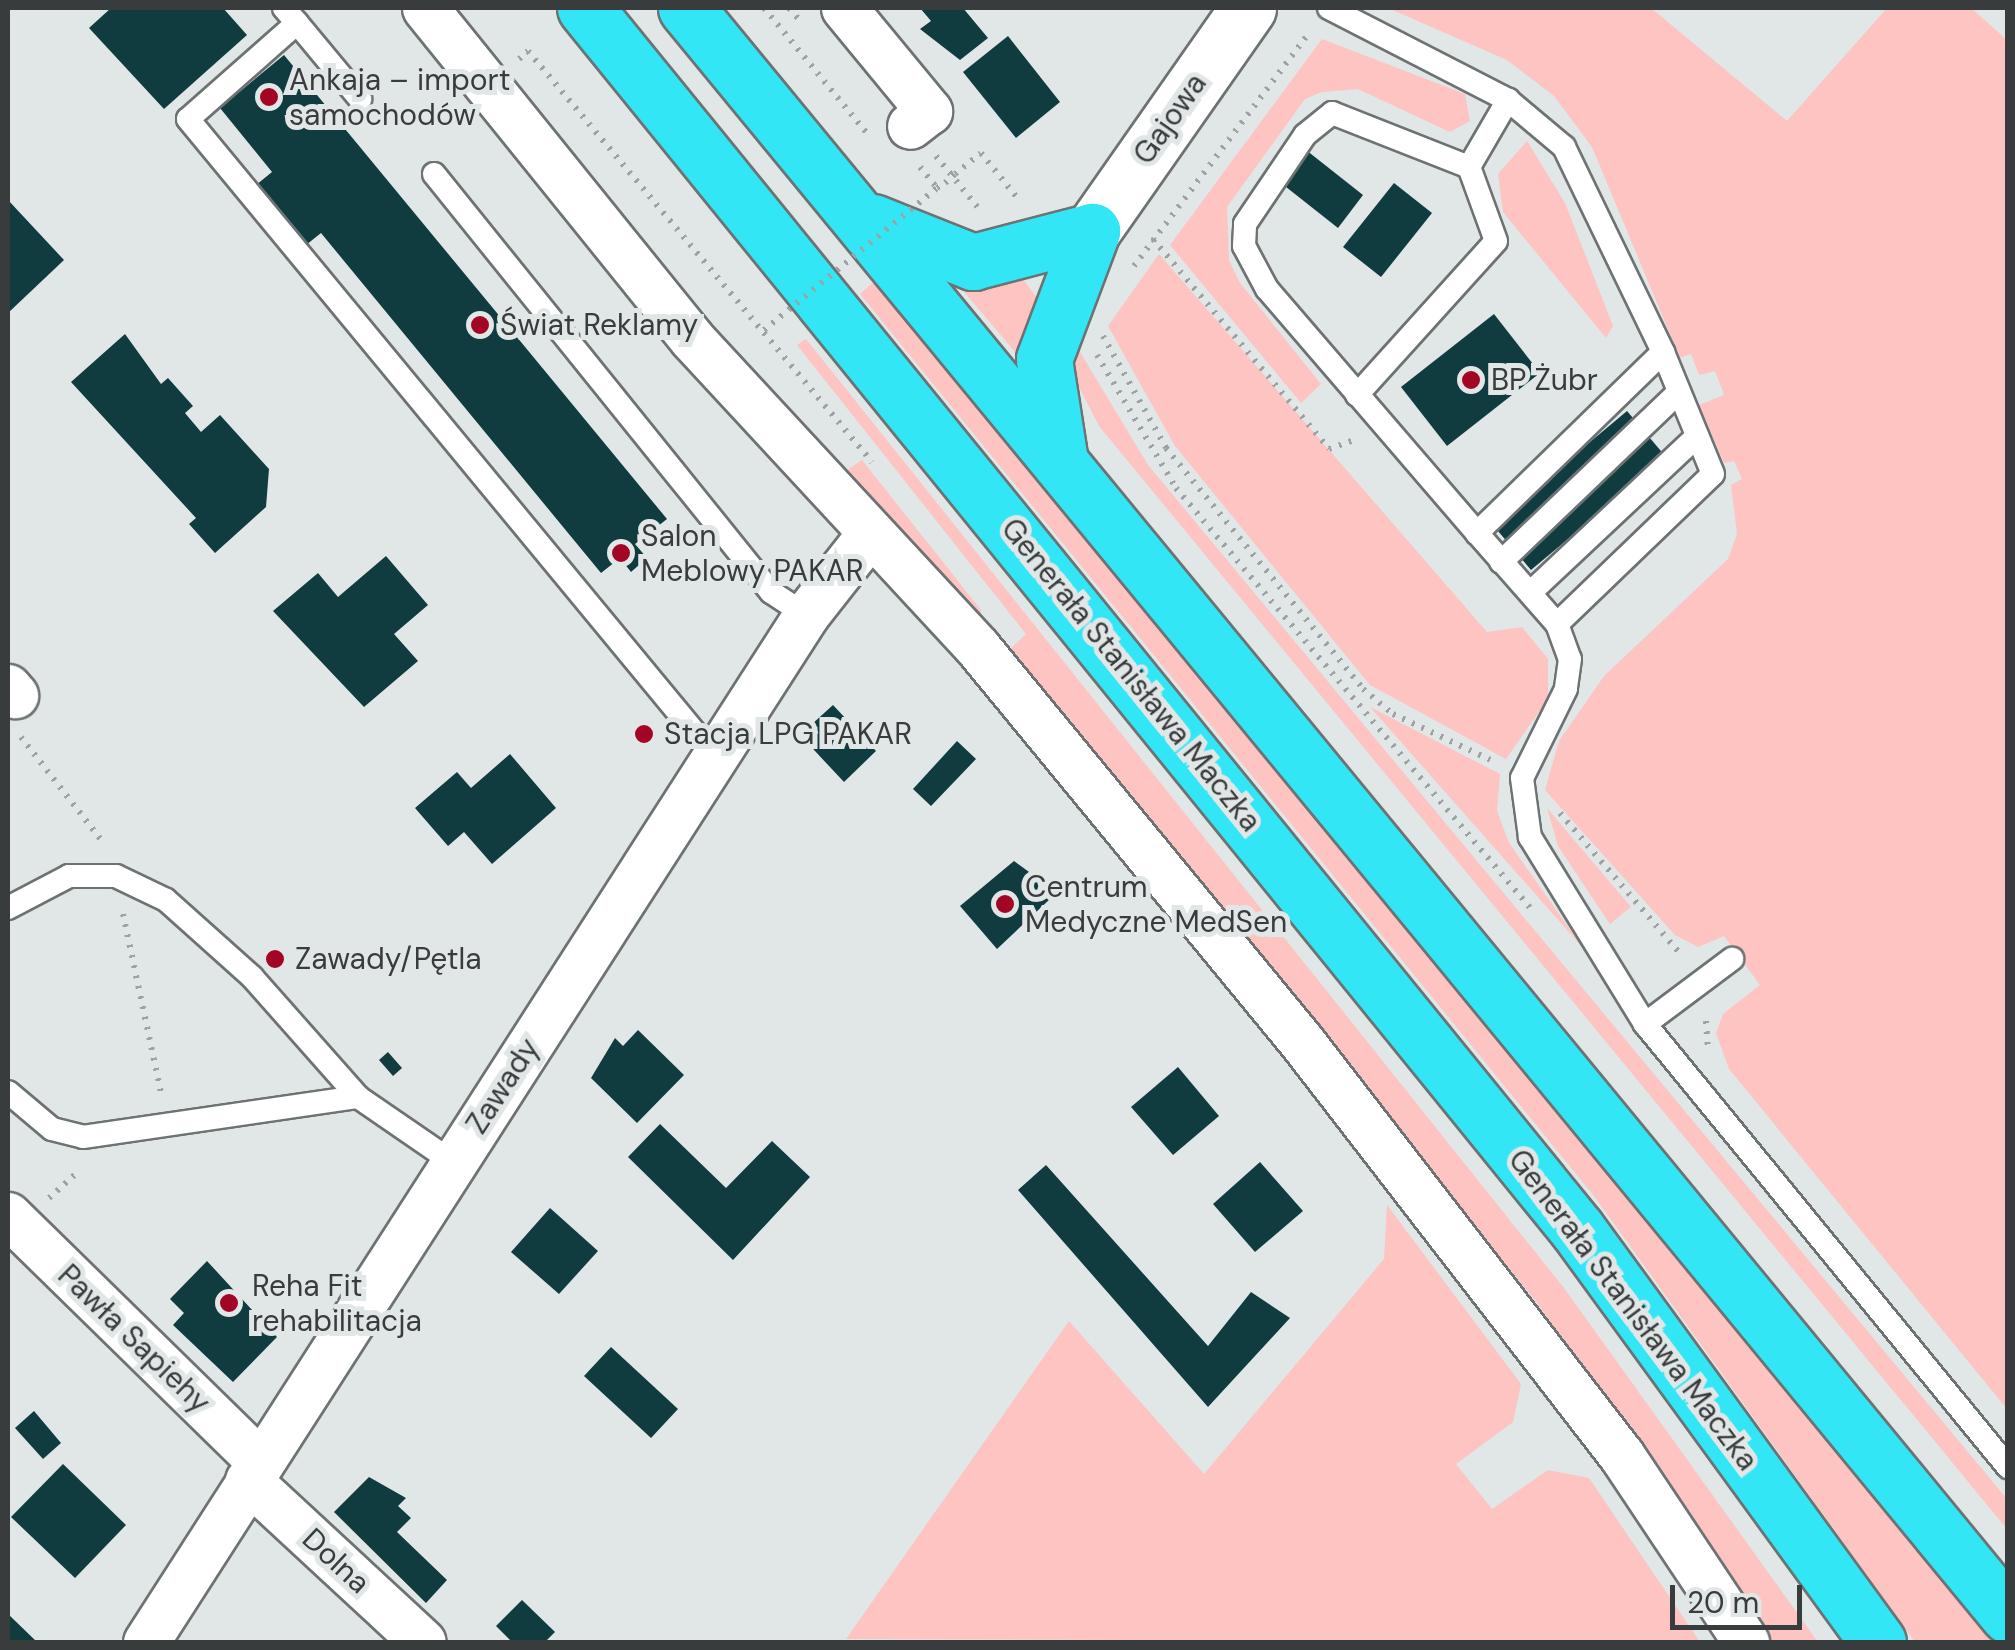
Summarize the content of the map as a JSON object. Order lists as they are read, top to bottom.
{
  "streets": {
    "highway": ["Generała Stanisława Maczka"],
    "street": [
      "Gajowa",
      "Zawady",
      "Pawła Sapiehy",
      "Dolna"
    ]
  },
  "crossings": [
    ["Zawady", "Pawła Sapiehy"],
    ["Zawady", "Dolna"],
    ["Pawła Sapiehy", "Dolna"]
  ],
  "places": [
    "Ankaja – import samochodów",
    "Świat Reklamy",
    "BP Żubr",
    "Salon Meblowy PAKAR",
    "Stacja LPG PAKAR",
    "Centrum Medyczne MedSen",
    "Zawady/Pętla",
    "Reha Fit rehabilitacja"
  ],
  "scale_bar": "20 m"
}
